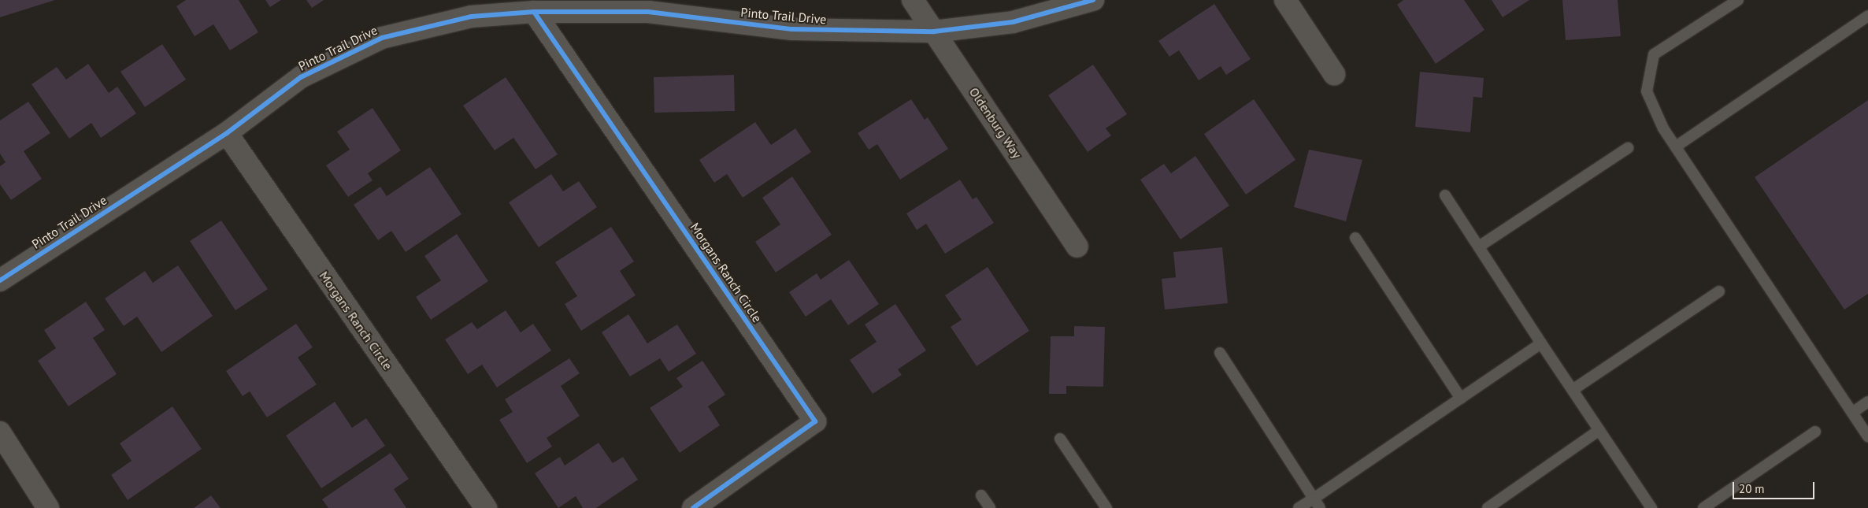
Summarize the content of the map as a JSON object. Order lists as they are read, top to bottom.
{
  "streets": {
    "street": ["Pinto Trail Drive", "Oldenburg Way", "Morgans Ranch Circle"]
  },
  "crossings": [
    ["Pinto Trail Drive", "Oldenburg Way"],
    ["Pinto Trail Drive", "Morgans Ranch Circle"]
  ],
  "scale_bar": "20 m"
}
